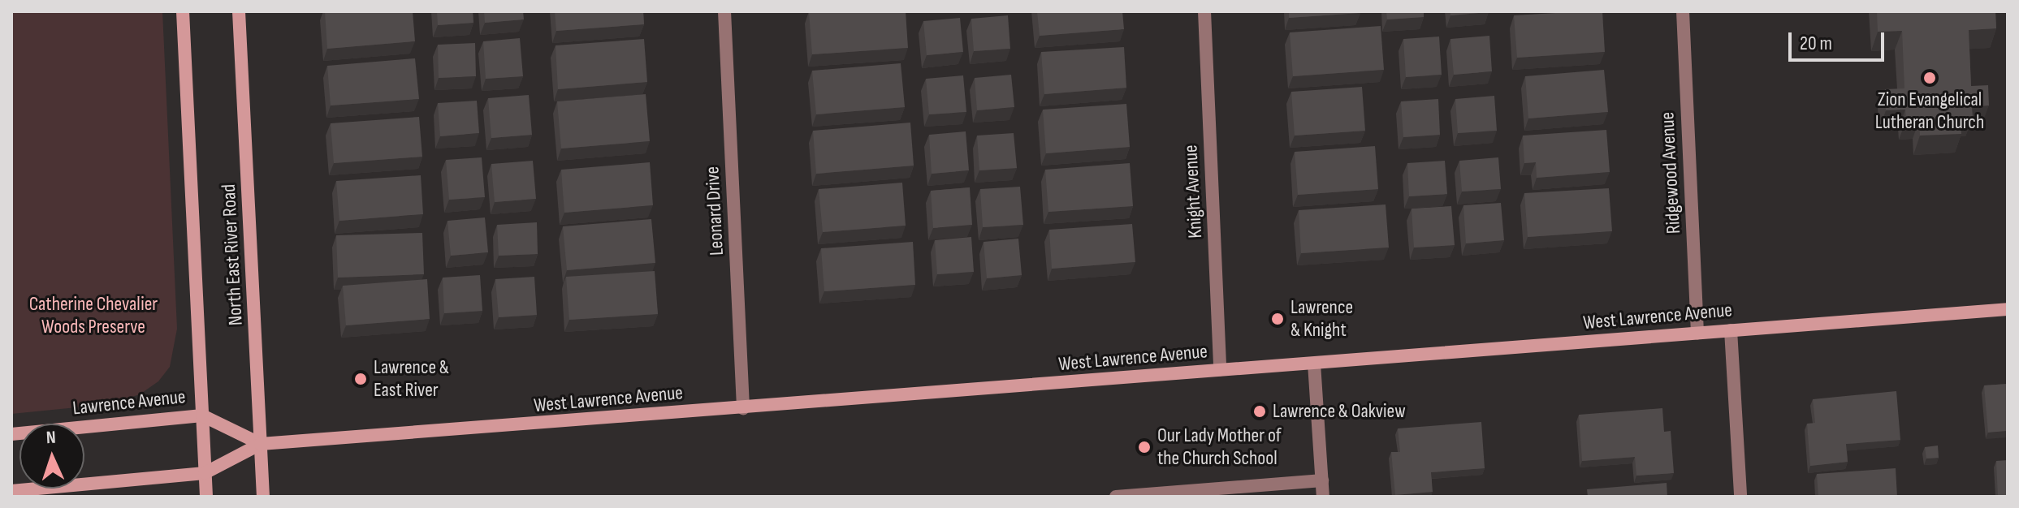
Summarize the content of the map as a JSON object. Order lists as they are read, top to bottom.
{
  "streets": {
    "main road": ["North East River Road", "West Lawrence Avenue", "Lawrence Avenue"],
    "street": ["Ridgewood Avenue", "Knight Avenue", "Leonard Drive"]
  },
  "crossings": [
    ["Ridgewood Avenue", "West Lawrence Avenue"],
    ["Knight Avenue", "West Lawrence Avenue"],
    ["Leonard Drive", "West Lawrence Avenue"],
    ["North East River Road", "West Lawrence Avenue"],
    ["North East River Road", "Lawrence Avenue"],
    ["West Lawrence Avenue", "Lawrence Avenue"]
  ],
  "parks": ["Catherine Chevalier Woods Preserve"],
  "places": [
    "Zion Evangelical Lutheran Church",
    "Lawrence & Knight",
    "Lawrence & East River",
    "Lawrence & Oakview",
    "Our Lady Mother of the Church School"
  ],
  "scale_bar": "20 m",
  "north": "top"
}
